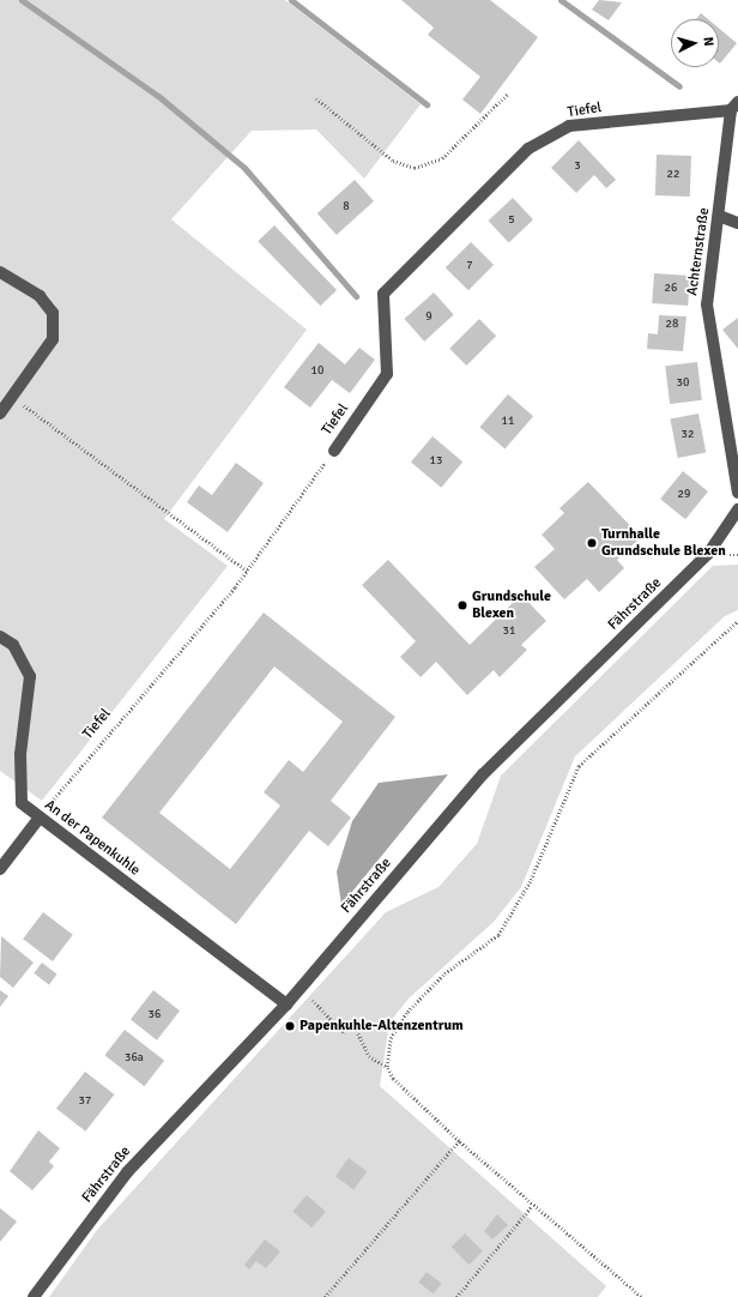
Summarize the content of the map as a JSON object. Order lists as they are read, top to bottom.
{
  "streets": {
    "street": [
      "Tiefel",
      "Achternstraße",
      "Fährstraße",
      "An der Papenkuhle"
    ]
  },
  "crossings": [
    ["Tiefel", "Achternstraße"],
    ["Tiefel", "An der Papenkuhle"],
    ["Fährstraße", "An der Papenkuhle"]
  ],
  "places": ["Turnhalle Grundschule Blexen", "Grundschule Blexen", "Papenkuhle-Altenzentrum"],
  "house_numbers": [
    "3",
    "22",
    "8",
    "5",
    "7",
    "26",
    "9",
    "28",
    "10",
    "30",
    "11",
    "32",
    "13",
    "29",
    "31",
    "36",
    "36a",
    "37"
  ],
  "north": "right"
}
